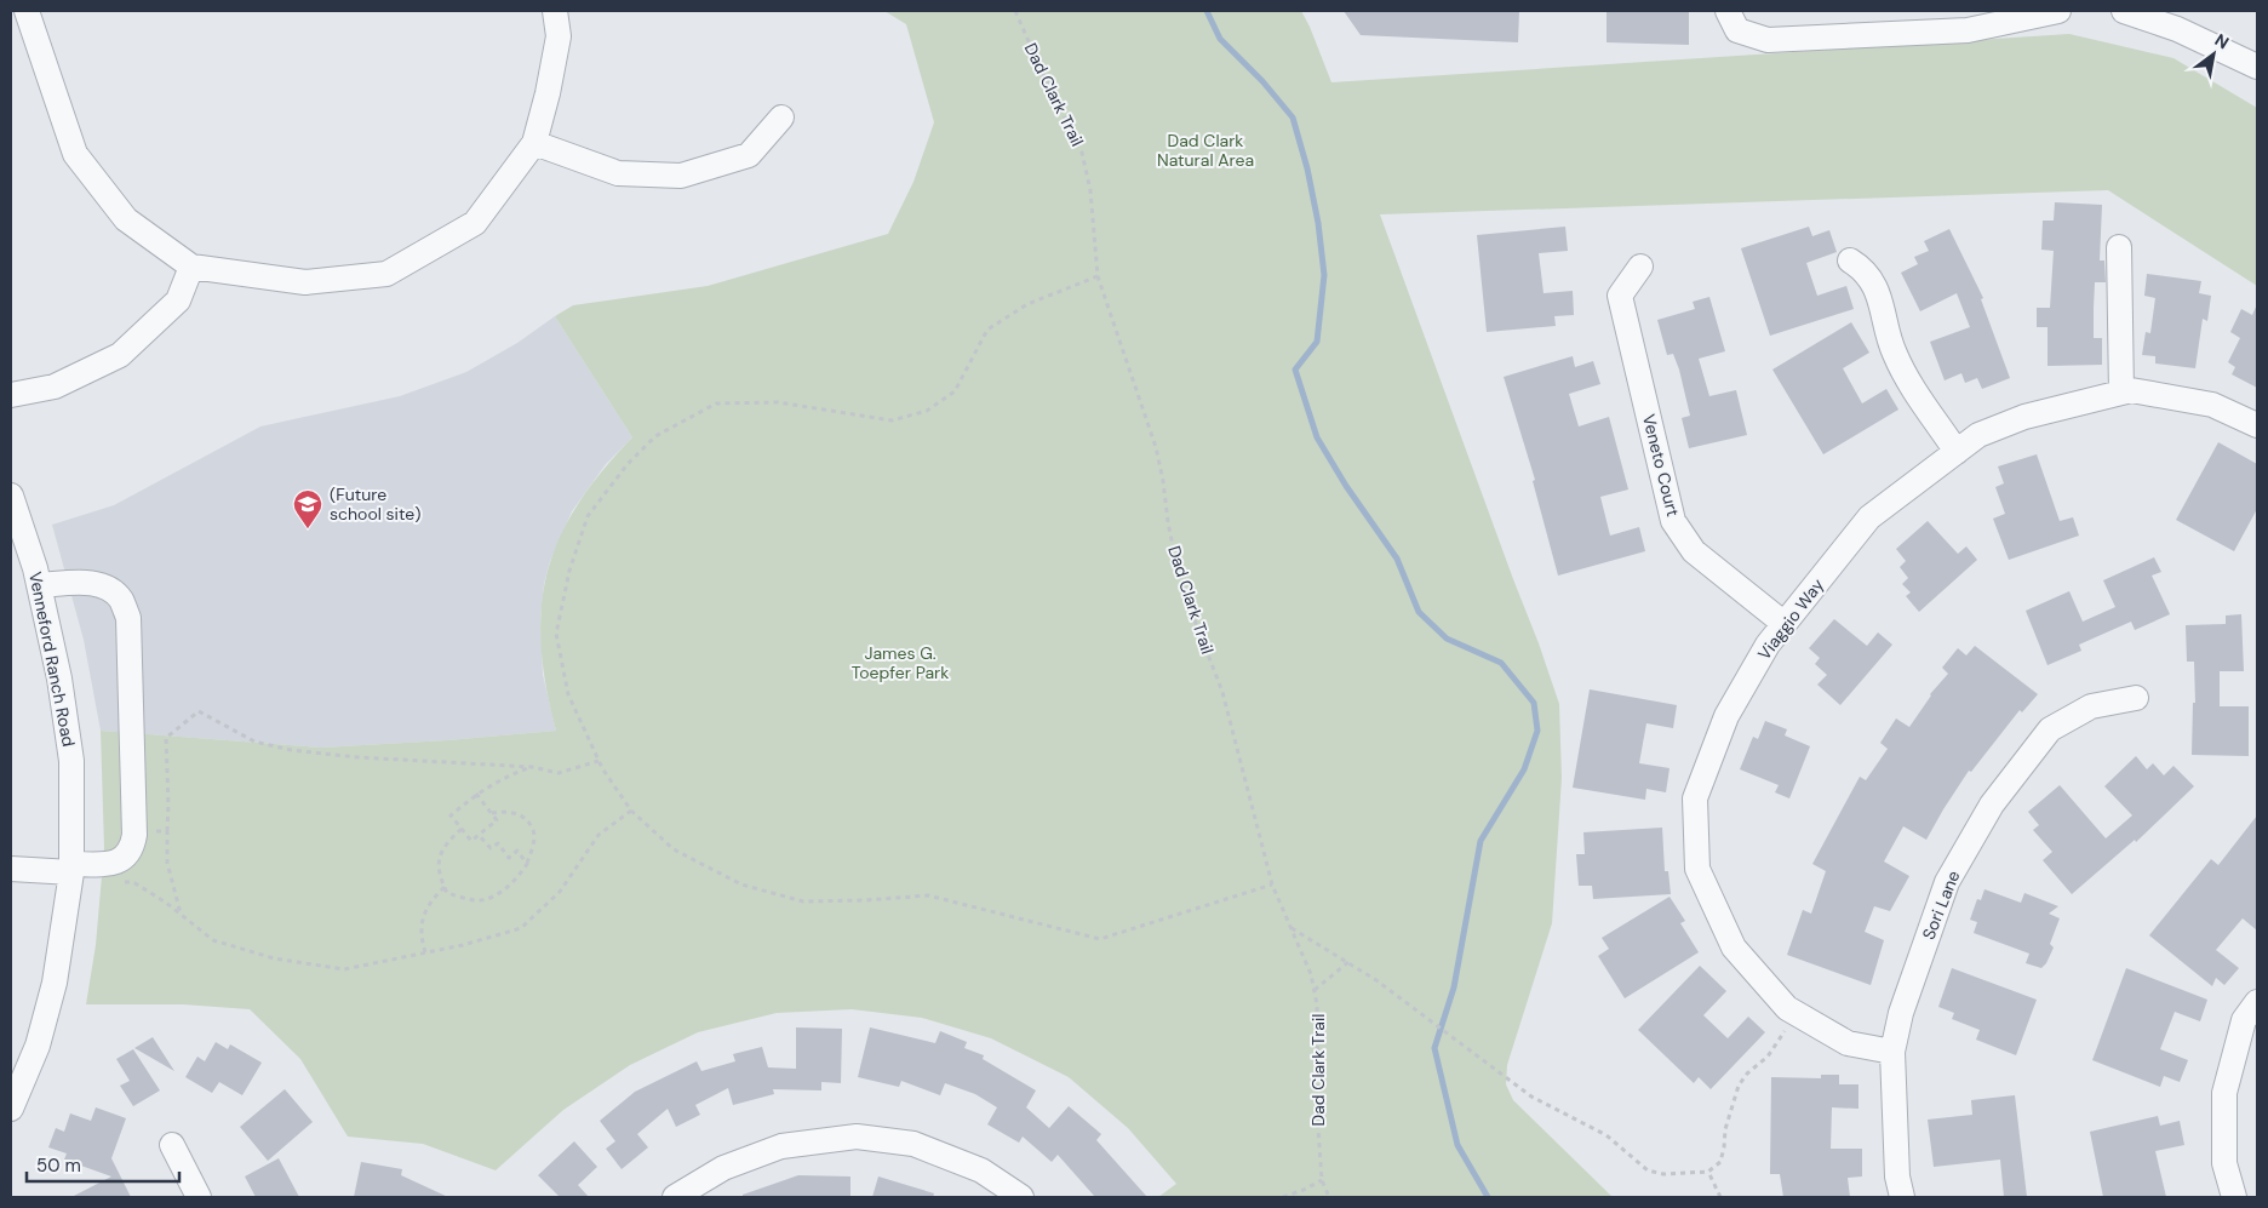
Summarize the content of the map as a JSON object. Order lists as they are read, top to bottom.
{
  "streets": {
    "street": [
      "Veneto Court",
      "Viaggio Way",
      "Venneford Ranch Road",
      "Sori Lane"
    ],
    "path": ["Dad Clark Trail"]
  },
  "crossings": [
    ["Veneto Court", "Viaggio Way"],
    ["Viaggio Way", "Sori Lane"]
  ],
  "parks": ["Dad Clark Natural Area", "James G. Toepfer Park"],
  "places": {
    "school or university": ["(Future school site)"]
  },
  "scale_bar": "50 m",
  "north": "top right"
}
